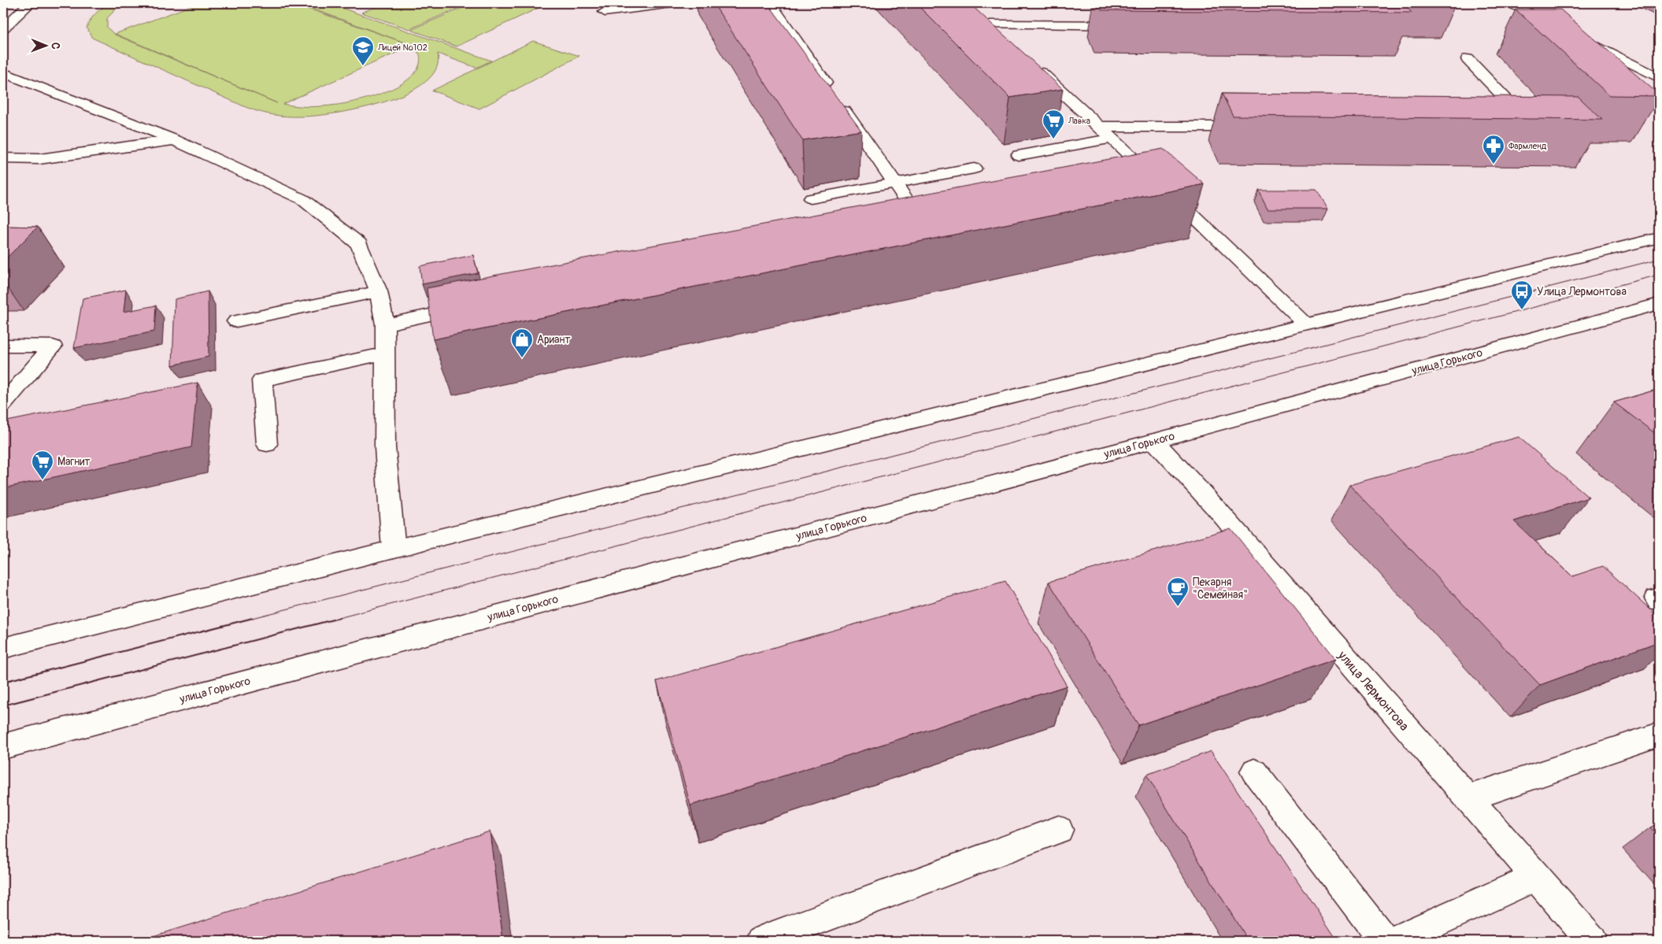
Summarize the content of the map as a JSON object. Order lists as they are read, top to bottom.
{
  "streets": {
    "main road": ["улица Горького", "улица Лермонтова"]
  },
  "crossings": [
    ["улица Горького", "улица Лермонтова"]
  ],
  "places": {
    "school or university": ["Лицей №102"],
    "supermarket": ["Лавка", "Магнит"],
    "pharmacy": ["Фармленд"],
    "bus stop": ["Улица Лермонтова"],
    "shop": ["Ариант"],
    "cafe": ["Пекарня \"Семейная\""]
  },
  "north": "right"
}
